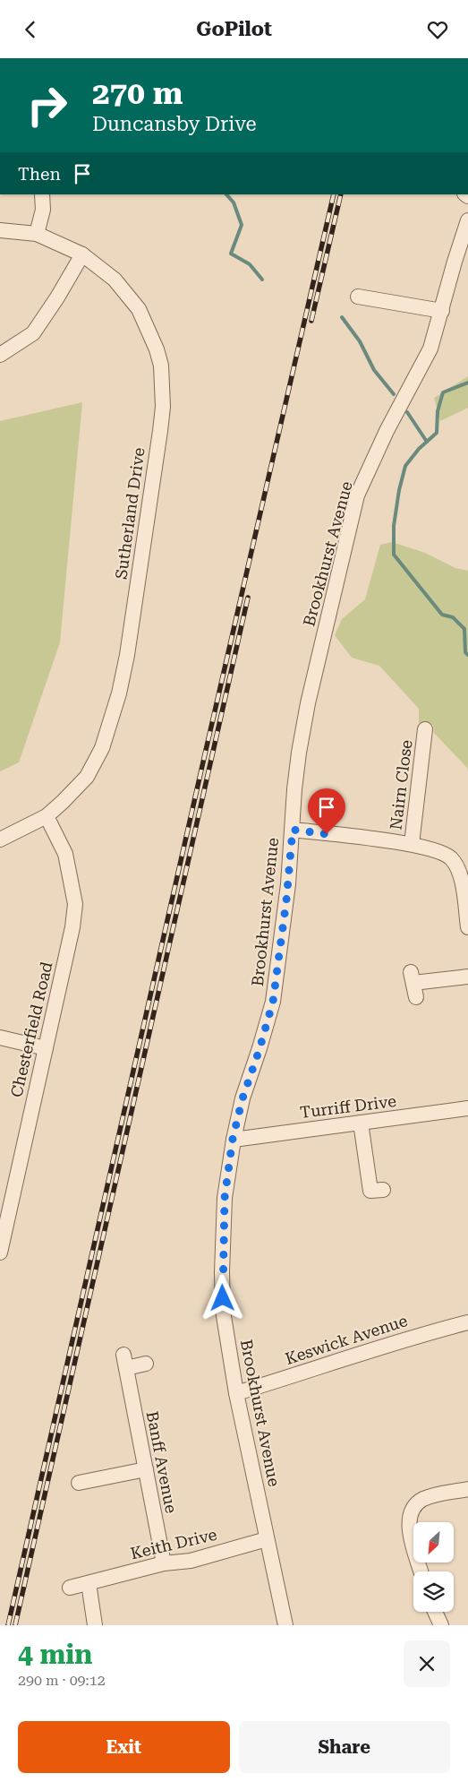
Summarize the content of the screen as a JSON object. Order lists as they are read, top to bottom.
{
  "streets": {
    "street": [
      "Sutherland Drive",
      "Brookhurst Avenue",
      "Nairn Close",
      "Chesterfield Road",
      "Turriff Drive",
      "Keswick Avenue",
      "Banff Avenue",
      "Keith Drive"
    ]
  },
  "crossings": [
    ["Sutherland Drive", "Chesterfield Road"],
    ["Brookhurst Avenue", "Turriff Drive"],
    ["Brookhurst Avenue", "Keswick Avenue"],
    ["Brookhurst Avenue", "Keith Drive"],
    ["Banff Avenue", "Keith Drive"]
  ],
  "north": "bottom left",
  "page": {
    "header": "GoPilot",
    "turn": ["270 m", "Duncansby Drive"],
    "then": "Then",
    "heading": ["4 min", "290 m · 09:12"],
    "buttons": ["Exit", "Share"]
  }
}
